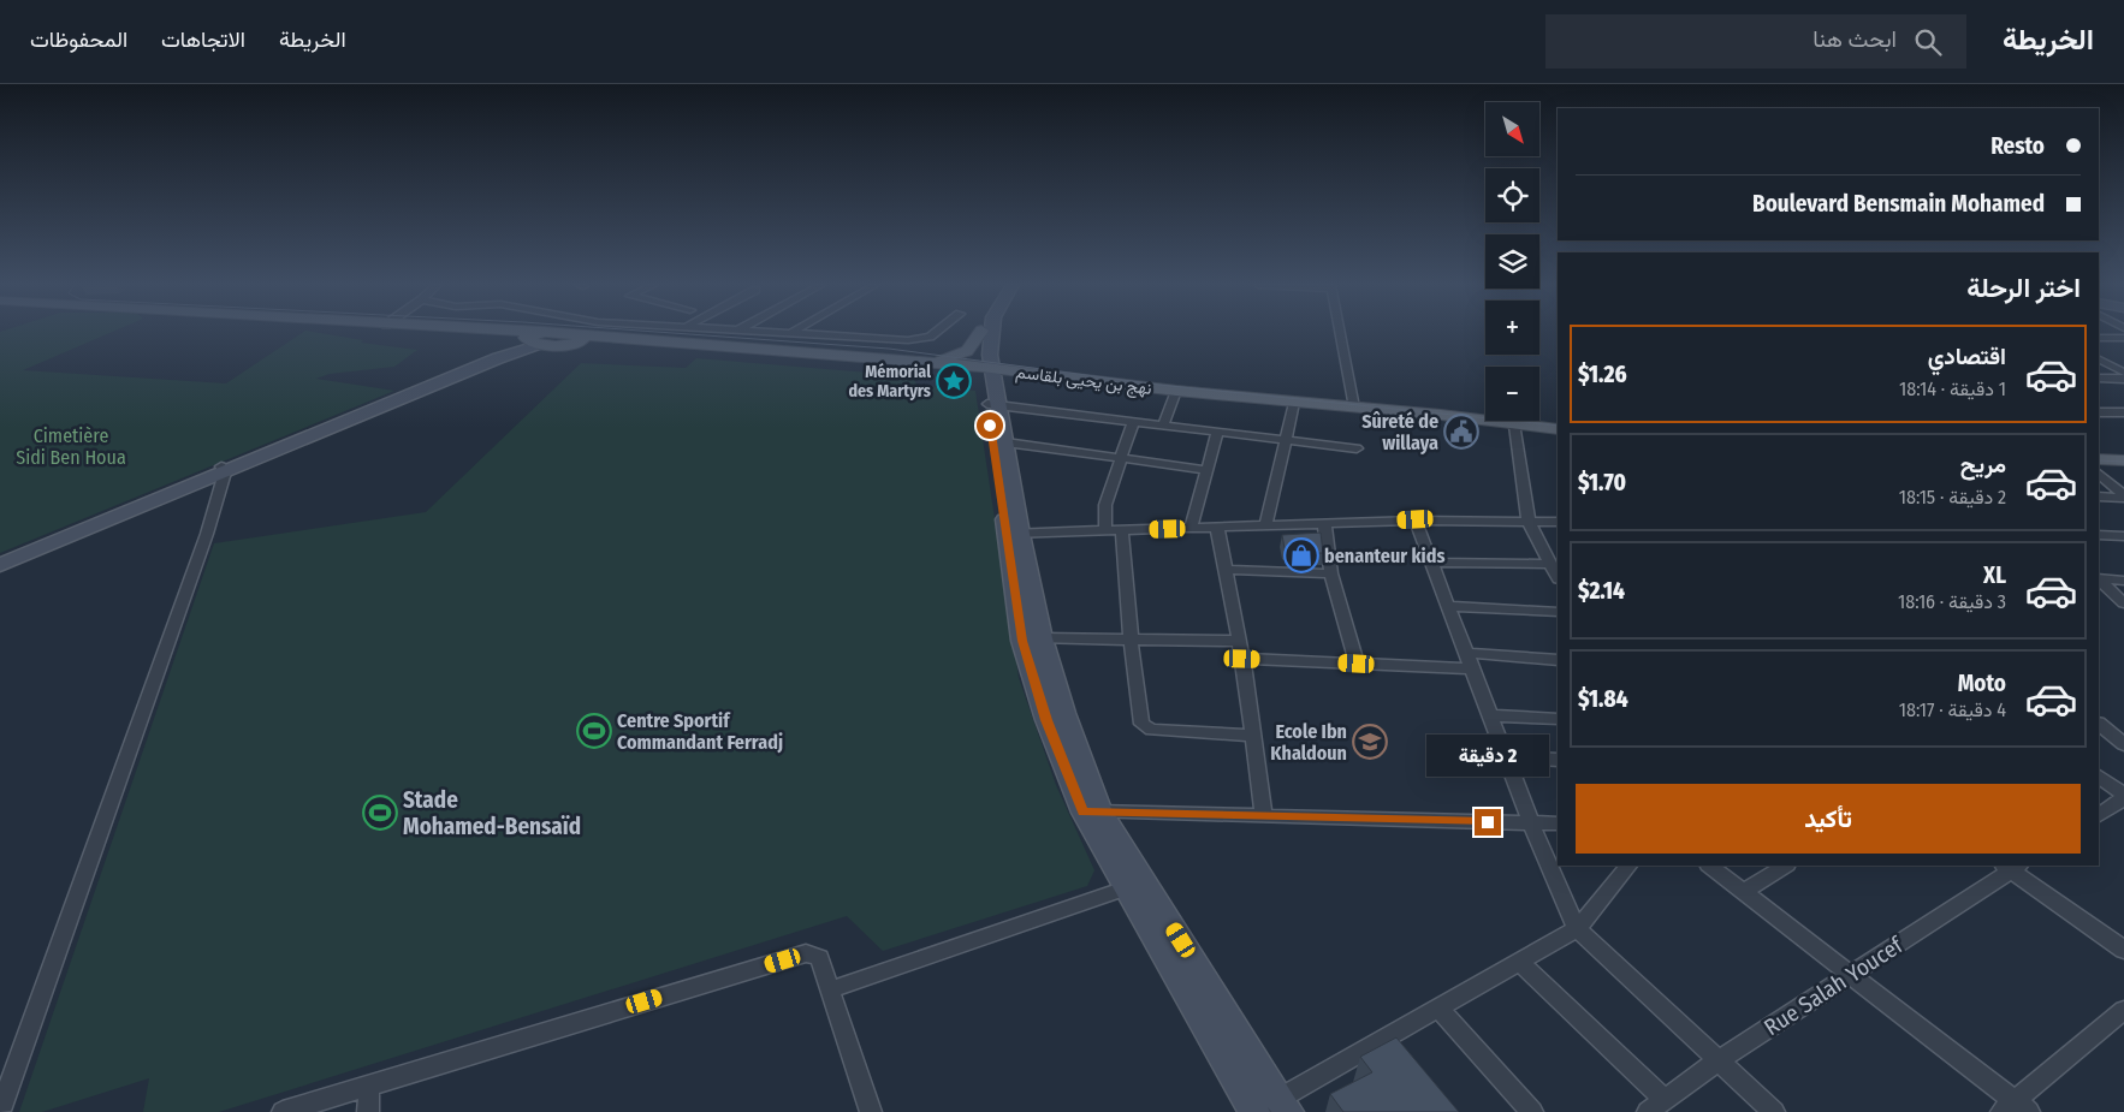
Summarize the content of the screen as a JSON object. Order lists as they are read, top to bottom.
{
  "streets": {
    "main road": ["نهج بن يحيى بلقاسم"],
    "street": ["Rue Salah Youcef"]
  },
  "parks": ["Cimetière Sidi Ben Houa"],
  "places": {
    "place": ["Mémorial des Martyrs"],
    "public building": ["Sûreté de willaya"],
    "shop": ["benanteur kids"],
    "sports": ["Centre Sportif Commandant Ferradj", "Stade Mohamed-Bensaïd"],
    "school or university": ["Ecole Ibn Khaldoun"]
  },
  "north": "bottom right",
  "page": {
    "header": "الخريطة",
    "search": "ابحث هنا",
    "nav": ["الخريطة", "الاتجاهات", "المحفوظات"],
    "map_buttons": ["+", "−"],
    "banner": ["Resto", "Boulevard Bensmain Mohamed"],
    "heading": "اختر الرحلة",
    "list": [
      {
        "name": "اقتصادي",
        "note": "1 دقيقة · 18:14",
        "value": "$1.26"
      },
      {
        "name": "مريح",
        "note": "2 دقيقة · 18:15",
        "value": "$1.70"
      },
      {
        "name": "XL",
        "note": "3 دقيقة · 18:16",
        "value": "$2.14"
      },
      {
        "name": "Moto",
        "note": "4 دقيقة · 18:17",
        "value": "$1.84"
      }
    ],
    "bubble": "2 دقيقة",
    "buttons": "تأكيد"
  }
}
